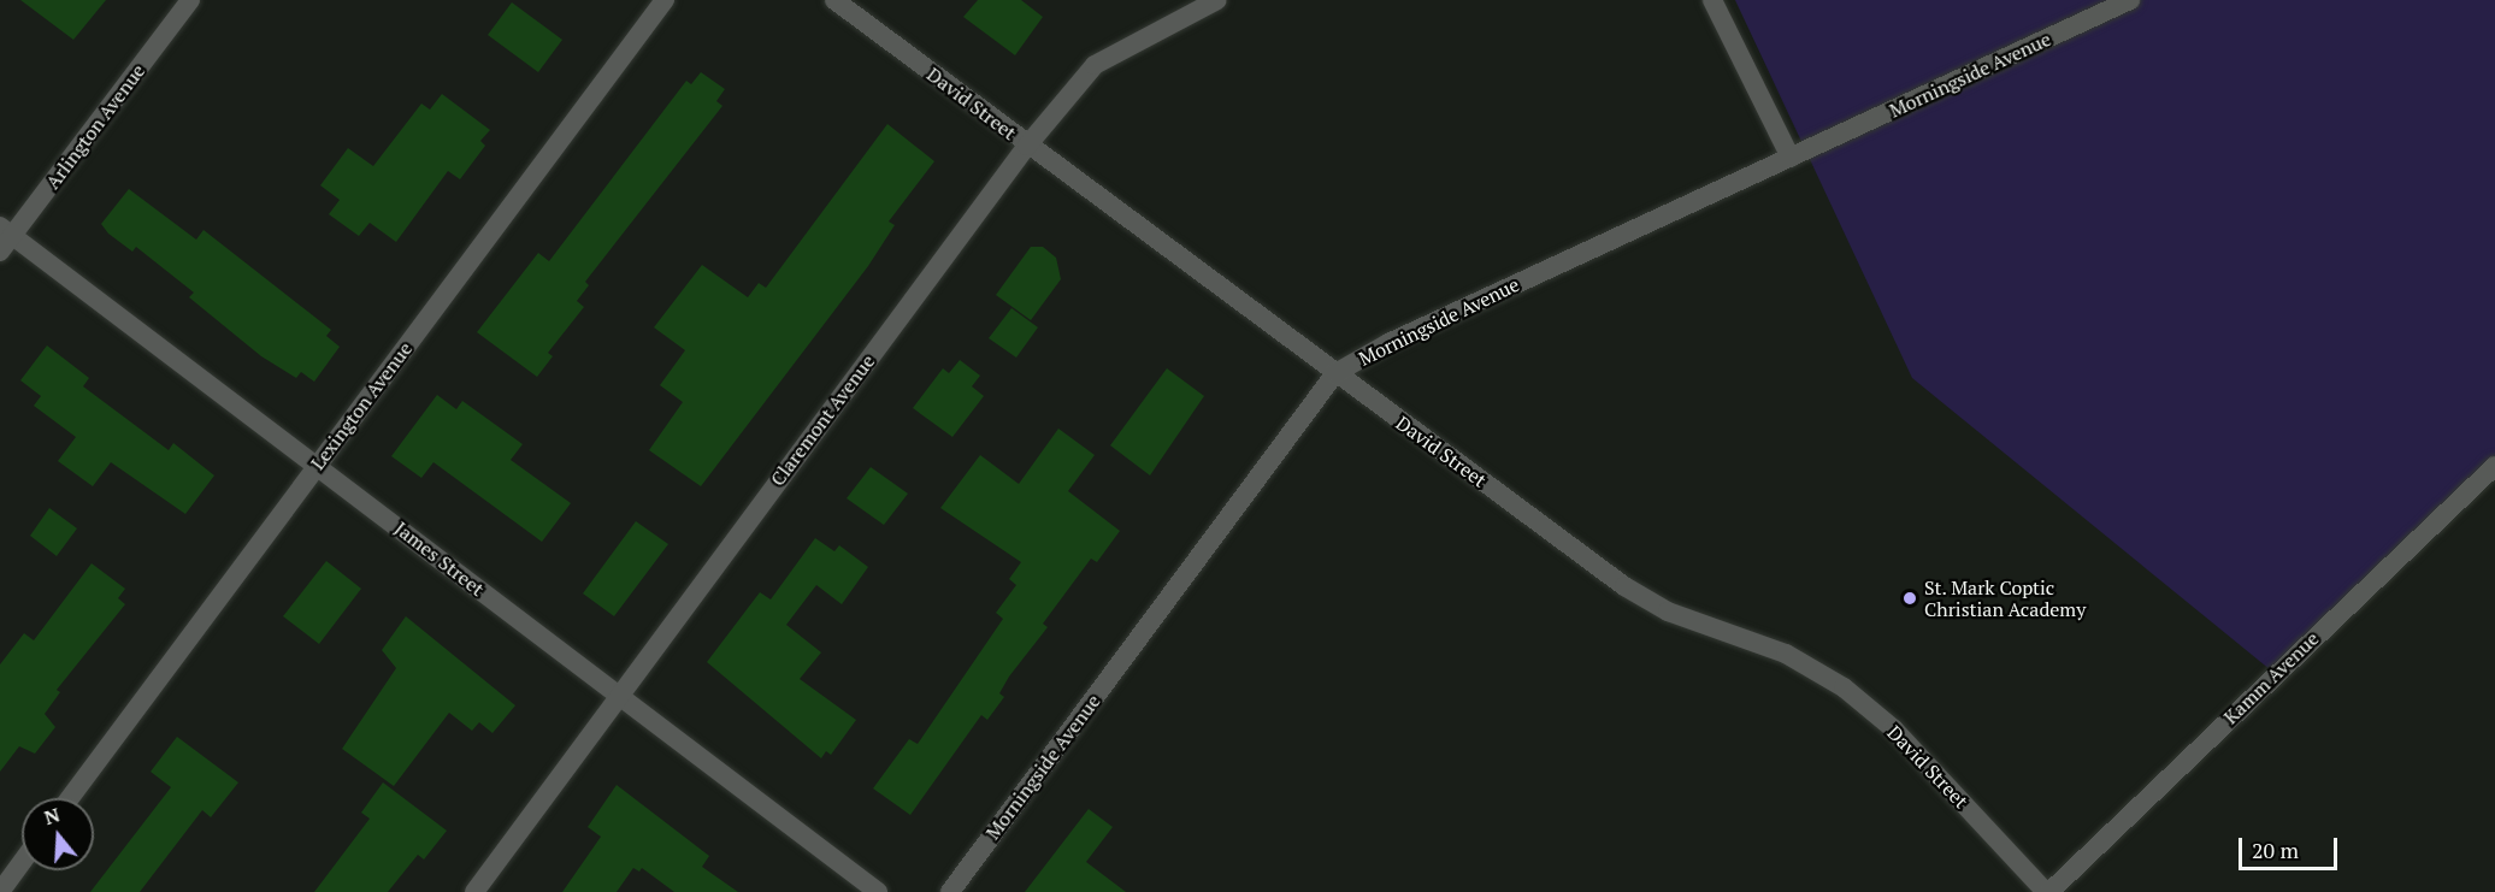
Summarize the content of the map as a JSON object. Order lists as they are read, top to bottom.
{
  "streets": {
    "street": [
      "Morningside Avenue",
      "David Street",
      "Arlington Avenue",
      "Lexington Avenue",
      "Claremont Avenue",
      "James Street",
      "Kamm Avenue"
    ]
  },
  "crossings": [
    ["Morningside Avenue", "David Street"],
    ["David Street", "Claremont Avenue"],
    ["David Street", "Kamm Avenue"],
    ["Arlington Avenue", "James Street"],
    ["Lexington Avenue", "James Street"],
    ["Claremont Avenue", "James Street"]
  ],
  "places": ["St. Mark Coptic Christian Academy"],
  "scale_bar": "20 m",
  "north": "top"
}
